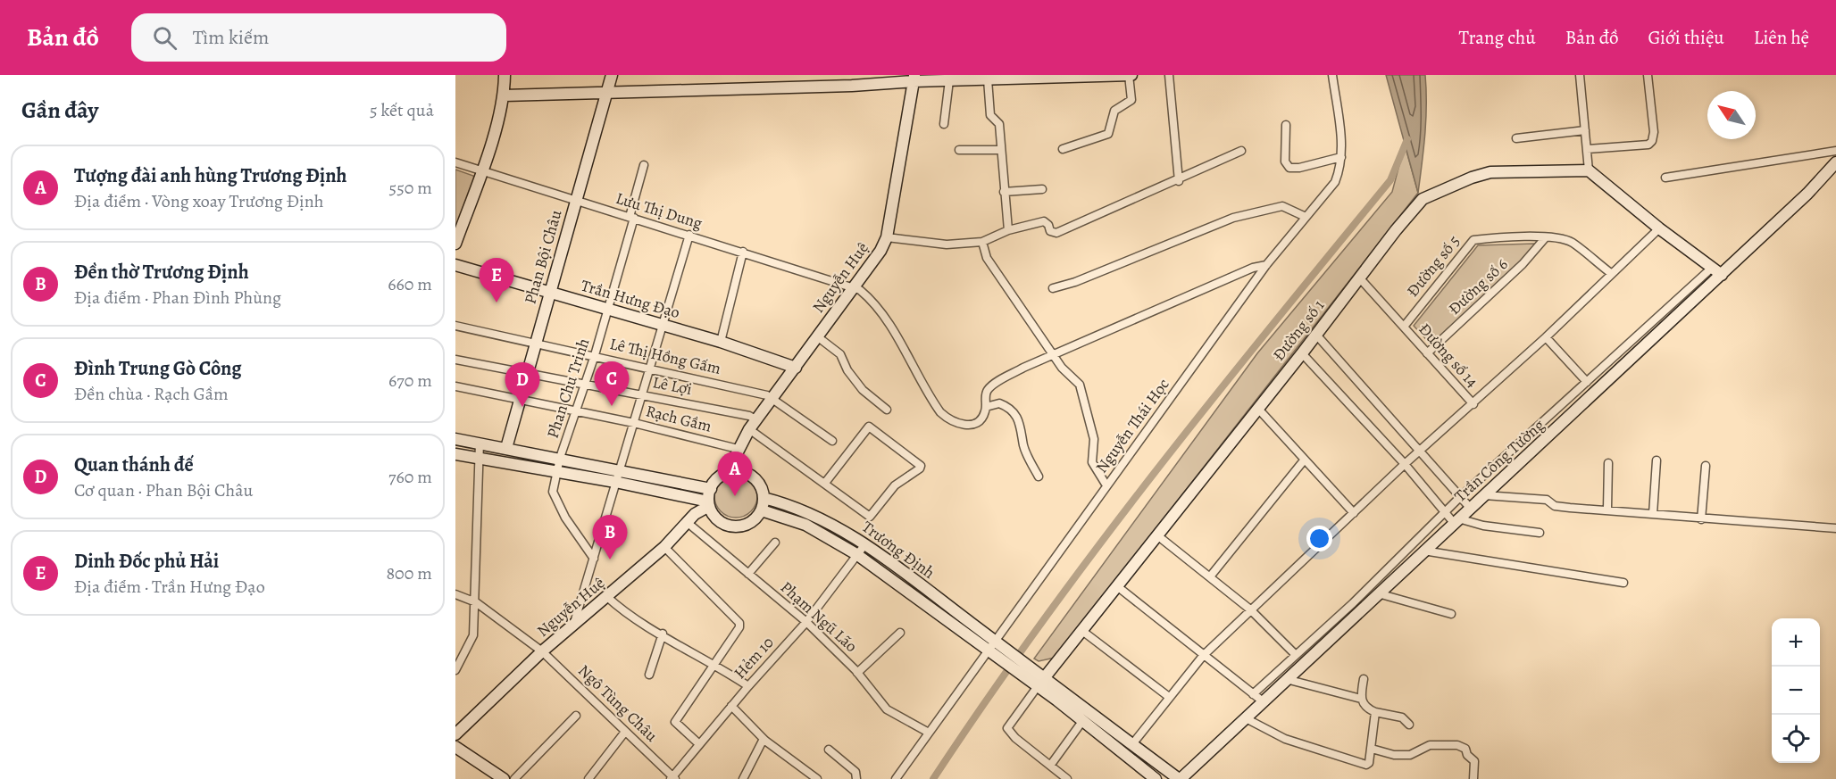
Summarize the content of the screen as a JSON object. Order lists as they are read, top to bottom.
{
  "streets": {
    "main road": [
      "Phan Bội Châu",
      "Nguyễn Huệ",
      "Trần Hưng Đạo",
      "Đường số 1",
      "Trần Công Tường",
      "Trương Định"
    ],
    "street": [
      "Lưu Thị Dung",
      "Đường số 5",
      "Đường số 6",
      "Đường số 14",
      "Lê Thị Hồng Gấm",
      "Lê Lợi",
      "Phan Chu Trinh",
      "Rạch Gầm",
      "Nguyễn Thái Học",
      "Phạm Ngũ Lão",
      "Hẻm 10",
      "Ngô Tùng Châu"
    ]
  },
  "crossings": [
    ["Lưu Thị Dung", "Phan Bội Châu"],
    ["Lưu Thị Dung", "Nguyễn Huệ"],
    ["Lưu Thị Dung", "Phan Chu Trinh"],
    ["Phan Bội Châu", "Trần Hưng Đạo"],
    ["Phan Bội Châu", "Lê Thị Hồng Gấm"],
    ["Phan Bội Châu", "Lê Lợi"],
    ["Phan Bội Châu", "Rạch Gầm"],
    ["Đường số 5", "Đường số 6"],
    ["Đường số 5", "Đường số 14"],
    ["Nguyễn Huệ", "Trần Hưng Đạo"],
    ["Nguyễn Huệ", "Lê Thị Hồng Gấm"],
    ["Nguyễn Huệ", "Lê Lợi"],
    ["Nguyễn Huệ", "Rạch Gầm"],
    ["Nguyễn Huệ", "Trương Định"],
    ["Nguyễn Huệ", "Phạm Ngũ Lão"],
    ["Nguyễn Huệ", "Ngô Tùng Châu"],
    ["Đường số 6", "Đường số 14"],
    ["Trần Hưng Đạo", "Phan Chu Trinh"],
    ["Đường số 1", "Đường số 14"],
    ["Lê Thị Hồng Gấm", "Phan Chu Trinh"],
    ["Lê Lợi", "Phan Chu Trinh"],
    ["Phan Chu Trinh", "Rạch Gầm"],
    ["Nguyễn Thái Học", "Trương Định"],
    ["Trương Định", "Hẻm 10"],
    ["Phạm Ngũ Lão", "Hẻm 10"],
    ["Hẻm 10", "Ngô Tùng Châu"]
  ],
  "north": "top left",
  "page": {
    "header": "Bản đồ",
    "search": "Tìm kiếm",
    "nav": [
      "Trang chủ",
      "Bản đồ",
      "Giới thiệu",
      "Liên hệ"
    ],
    "heading": ["Gần đây", "5 kết quả"],
    "list": [
      {
        "mark": "A",
        "name": "Tượng đài anh hùng Trương Định",
        "note": "Địa điểm · Vòng xoay Trương Định",
        "value": "550 m"
      },
      {
        "mark": "B",
        "name": "Đền thờ Trương Định",
        "note": "Địa điểm · Phan Đình Phùng",
        "value": "660 m"
      },
      {
        "mark": "C",
        "name": "Đình Trung Gò Công",
        "note": "Đền chùa · Rạch Gầm",
        "value": "670 m"
      },
      {
        "mark": "D",
        "name": "Quan thánh đế",
        "note": "Cơ quan · Phan Bội Châu",
        "value": "760 m"
      },
      {
        "mark": "E",
        "name": "Dinh Đốc phủ Hải",
        "note": "Địa điểm · Trần Hưng Đạo",
        "value": "800 m"
      }
    ],
    "pins": [
      "E",
      "C",
      "D",
      "A",
      "B"
    ],
    "map_buttons": ["+", "−"]
  }
}
